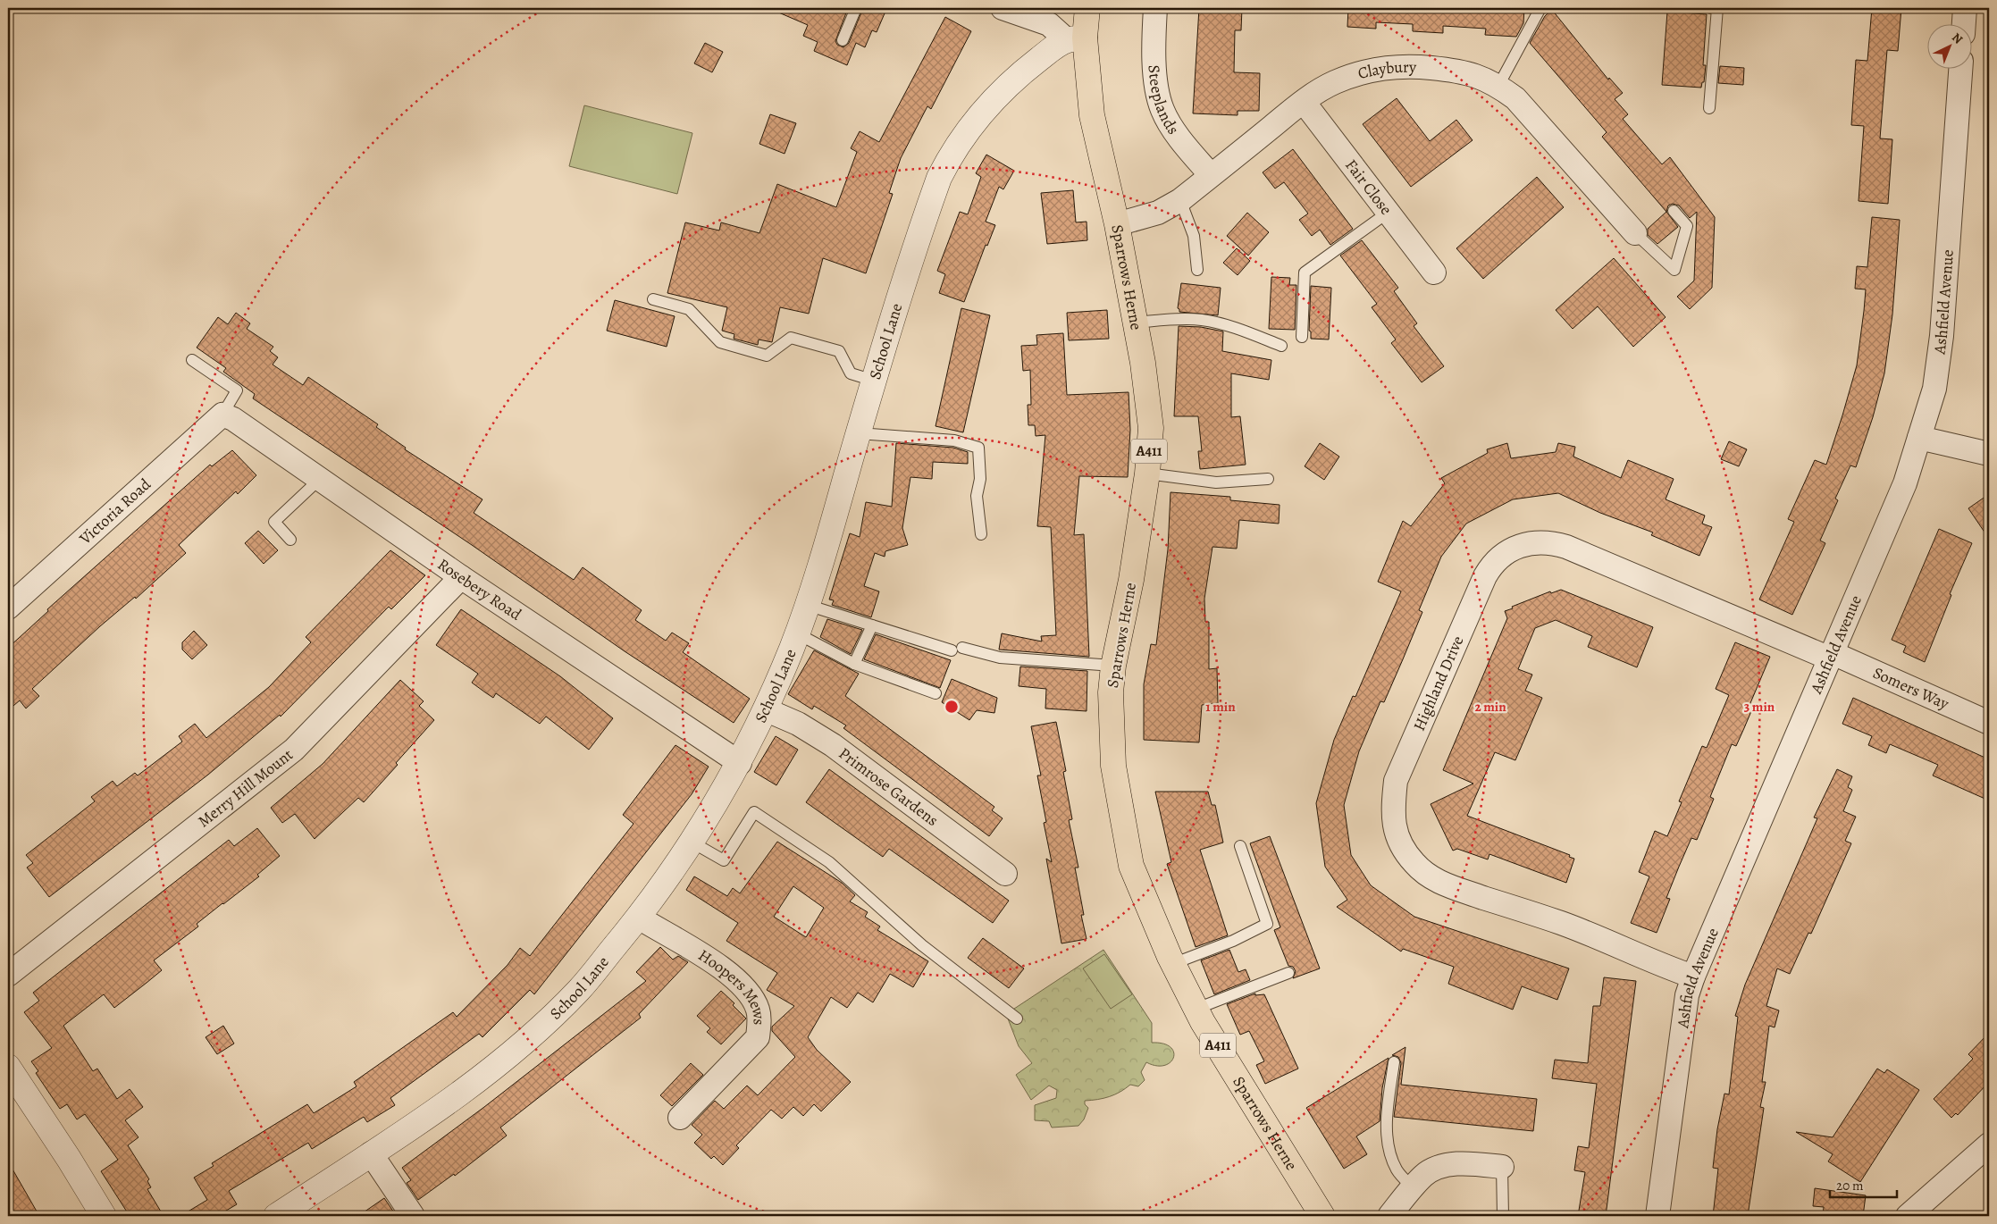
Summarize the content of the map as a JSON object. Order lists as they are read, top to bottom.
{
  "streets": {
    "main road": ["Sparrows Herne", "A411"],
    "street": [
      "Claybury",
      "Steeplands",
      "Fair Close",
      "Ashfield Avenue",
      "School Lane",
      "Victoria Road",
      "Rosebery Road",
      "Highland Drive",
      "Somers Way",
      "Primrose Gardens",
      "Merry Hill Mount",
      "Hoopers Mews"
    ]
  },
  "crossings": [
    ["Claybury", "Steeplands"],
    ["Claybury", "Fair Close"],
    ["Claybury", "Sparrows Herne"],
    ["Sparrows Herne", "School Lane"],
    ["Sparrows Herne", "A411"],
    ["Ashfield Avenue", "Highland Drive"],
    ["Ashfield Avenue", "Somers Way"],
    ["School Lane", "A411"],
    ["School Lane", "Rosebery Road"],
    ["School Lane", "Primrose Gardens"],
    ["School Lane", "Hoopers Mews"],
    ["Victoria Road", "Rosebery Road"],
    ["Rosebery Road", "Merry Hill Mount"],
    ["Highland Drive", "Somers Way"]
  ],
  "scale_bar": "20 m",
  "north": "top right",
  "rings": ["1 min", "2 min", "3 min"]
}
